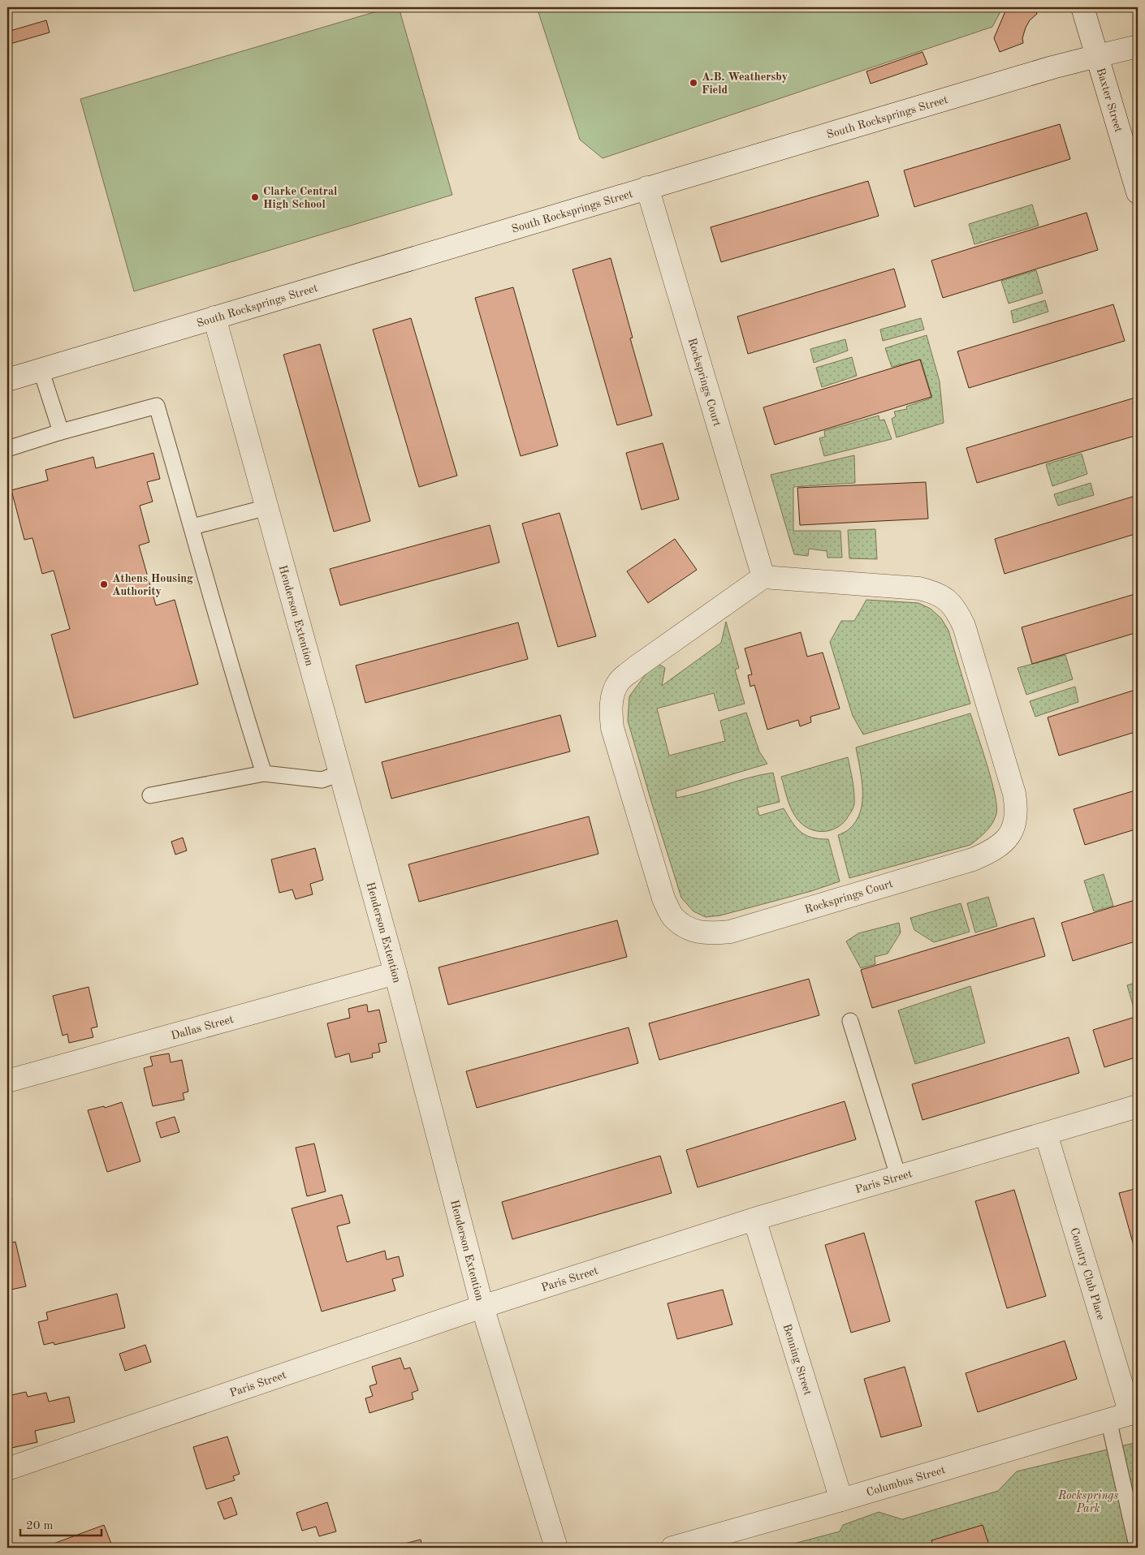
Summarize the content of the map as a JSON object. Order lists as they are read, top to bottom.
{
  "streets": {
    "street": [
      "Baxter Street",
      "South Rocksprings Street",
      "Rocksprings Court",
      "Henderson Extention",
      "Dallas Street",
      "Paris Street",
      "Country Club Place",
      "Benning Street",
      "Columbus Street"
    ]
  },
  "crossings": [
    ["Baxter Street", "South Rocksprings Street"],
    ["South Rocksprings Street", "Rocksprings Court"],
    ["South Rocksprings Street", "Henderson Extention"],
    ["Henderson Extention", "Dallas Street"],
    ["Henderson Extention", "Paris Street"],
    ["Paris Street", "Country Club Place"],
    ["Paris Street", "Benning Street"],
    ["Country Club Place", "Columbus Street"],
    ["Benning Street", "Columbus Street"]
  ],
  "parks": ["Rocksprings Park"],
  "places": ["A.B. Weathersby Field", "Clarke Central High School", "Athens Housing Authority"],
  "scale_bar": "20 m"
}
